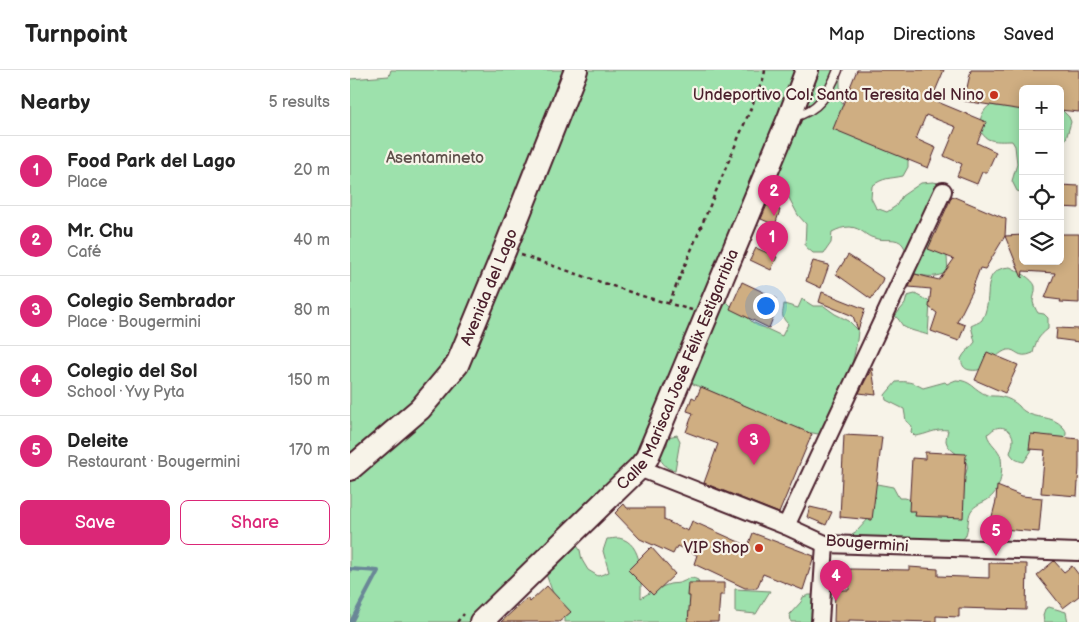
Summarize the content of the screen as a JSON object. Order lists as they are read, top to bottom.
{
  "streets": {
    "street": ["Avenida del Lago", "Calle Mariscal José Félix Estigarribia", "Bougermini"]
  },
  "crossings": [
    ["Calle Mariscal José Félix Estigarribia", "Bougermini"]
  ],
  "parks": ["Asentamineto"],
  "places": ["Undeportivo Col. Santa Teresita del Nino", "VIP Shop"],
  "page": {
    "header": "Turnpoint",
    "nav": ["Map", "Directions", "Saved"],
    "heading": ["Nearby", "5 results"],
    "map_buttons": ["+", "−"],
    "list": [
      {
        "mark": "1",
        "name": "Food Park del Lago",
        "note": "Place",
        "value": "20 m"
      },
      {
        "mark": "2",
        "name": "Mr. Chu",
        "note": "Café",
        "value": "40 m"
      },
      {
        "mark": "3",
        "name": "Colegio Sembrador",
        "note": "Place · Bougermini",
        "value": "80 m"
      },
      {
        "mark": "4",
        "name": "Colegio del Sol",
        "note": "School · Yvy Pyta",
        "value": "150 m"
      },
      {
        "mark": "5",
        "name": "Deleite",
        "note": "Restaurant · Bougermini",
        "value": "170 m"
      }
    ],
    "pins": [
      "2",
      "1",
      "3",
      "5",
      "4"
    ],
    "buttons": ["Save", "Share"]
  }
}
